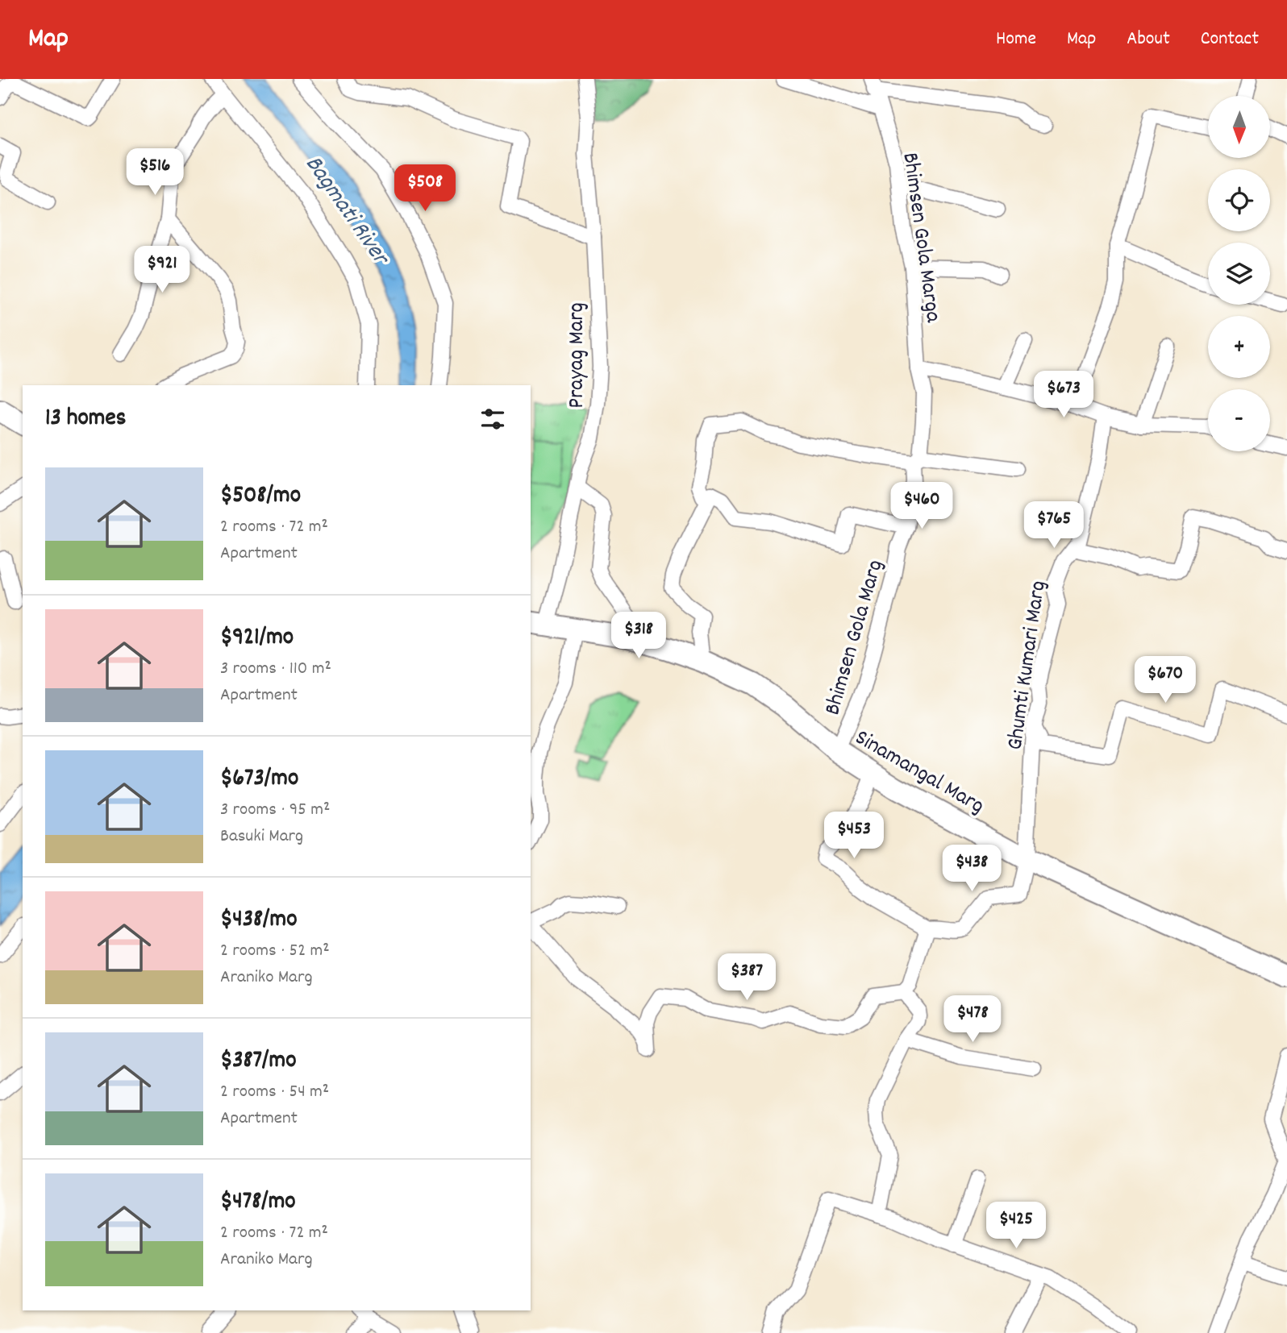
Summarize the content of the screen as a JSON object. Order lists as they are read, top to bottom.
{
  "streets": {
    "main road": ["Sinamangal Marg"],
    "street": [
      "Bhimsen Gola Marga",
      "Prayag Marg",
      "Bhimsen Gola Marg",
      "Ghumti Kumari Marg"
    ]
  },
  "crossings": [
    ["Bhimsen Gola Marga", "Bhimsen Gola Marg"],
    ["Prayag Marg", "Sinamangal Marg"],
    ["Bhimsen Gola Marg", "Sinamangal Marg"],
    ["Ghumti Kumari Marg", "Sinamangal Marg"]
  ],
  "water": ["Bagmati River"],
  "north": "bottom",
  "page": {
    "header": "Map",
    "nav": [
      "Home",
      "Map",
      "About",
      "Contact"
    ],
    "map_buttons": ["+", "−"],
    "price": [
      "$516",
      "$508",
      "$921",
      "$673",
      "$460",
      "$765",
      "$318",
      "$670",
      "$453",
      "$438",
      "$387",
      "$478",
      "$425"
    ],
    "heading": "13 homes",
    "list": [
      {
        "name": "$508/mo",
        "note": "2 rooms · 72 m² · Apartment"
      },
      {
        "name": "$921/mo",
        "note": "3 rooms · 110 m² · Apartment"
      },
      {
        "name": "$673/mo",
        "note": "3 rooms · 95 m² · Basuki Marg"
      },
      {
        "name": "$438/mo",
        "note": "2 rooms · 52 m² · Araniko Marg"
      },
      {
        "name": "$387/mo",
        "note": "2 rooms · 54 m² · Apartment"
      },
      {
        "name": "$478/mo",
        "note": "2 rooms · 72 m² · Araniko Marg"
      }
    ]
  }
}
